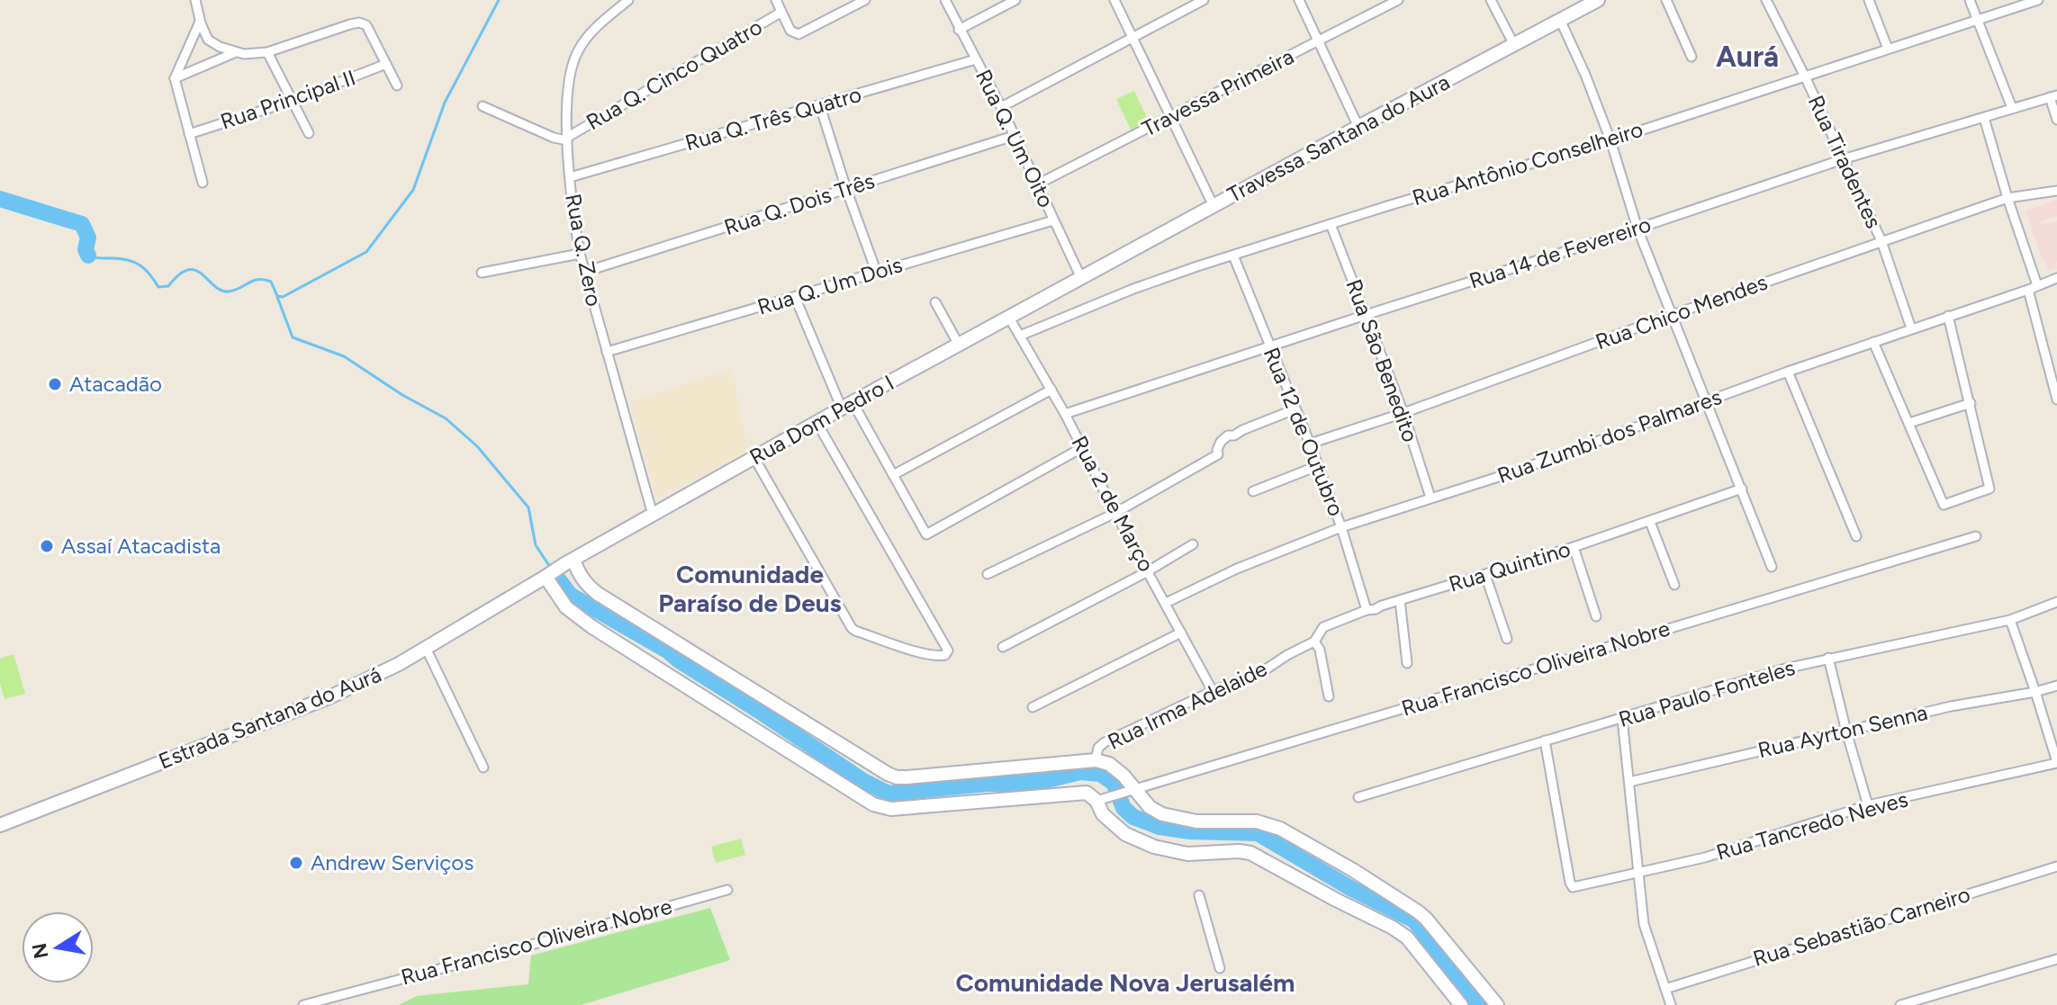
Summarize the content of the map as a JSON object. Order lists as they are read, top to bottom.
{
  "streets": {
    "street": [
      "Rua Q. Cinco Quatro",
      "Travessa Primeira",
      "Rua Principal II",
      "Rua Q. Três Quatro",
      "Rua Q. Um Oito",
      "Travessa Santana do Aura",
      "Rua Tiradentes",
      "Rua Antônio Conselheiro",
      "Rua Q. Dois Três",
      "Rua Q. Zero",
      "Rua 14 de Fevereiro",
      "Rua Q. Um Dois",
      "Rua Chico Mendes",
      "Rua São Benedito",
      "Rua Dom Pedro I",
      "Rua 12 de Outubro",
      "Rua Zumbi dos Palmares",
      "Rua 2 de Março",
      "Rua Quintino",
      "Rua Francisco Oliveira Nobre",
      "Rua Paulo Fonteles",
      "Rua Irma Adelaide",
      "Estrada Santana do Aurá",
      "Rua Ayrton Senna",
      "Rua Tancredo Neves",
      "Rua Sebastião Carneiro"
    ]
  },
  "crossings": [
    ["Rua Q. Cinco Quatro", "Rua Q. Zero"],
    ["Travessa Primeira", "Rua Q. Um Oito"],
    ["Rua Q. Três Quatro", "Rua Q. Um Oito"],
    ["Rua Q. Três Quatro", "Rua Q. Zero"],
    ["Rua Q. Um Oito", "Travessa Santana do Aura"],
    ["Rua Q. Um Oito", "Rua Q. Dois Três"],
    ["Rua Q. Um Oito", "Rua Q. Um Dois"],
    ["Rua Q. Um Oito", "Rua Dom Pedro I"],
    ["Travessa Santana do Aura", "Rua Dom Pedro I"],
    ["Rua Tiradentes", "Rua Antônio Conselheiro"],
    ["Rua Tiradentes", "Rua 14 de Fevereiro"],
    ["Rua Tiradentes", "Rua Chico Mendes"],
    ["Rua Tiradentes", "Rua Zumbi dos Palmares"],
    ["Rua Antônio Conselheiro", "Rua São Benedito"],
    ["Rua Antônio Conselheiro", "Rua 12 de Outubro"],
    ["Rua Antônio Conselheiro", "Rua 2 de Março"],
    ["Rua Q. Dois Três", "Rua Q. Zero"],
    ["Rua Q. Zero", "Rua Q. Um Dois"],
    ["Rua Q. Zero", "Rua Dom Pedro I"],
    ["Rua 14 de Fevereiro", "Rua São Benedito"],
    ["Rua 14 de Fevereiro", "Rua 12 de Outubro"],
    ["Rua 14 de Fevereiro", "Rua 2 de Março"],
    ["Rua Chico Mendes", "Rua São Benedito"],
    ["Rua Chico Mendes", "Rua 12 de Outubro"],
    ["Rua São Benedito", "Rua Zumbi dos Palmares"],
    ["Rua Dom Pedro I", "Rua 2 de Março"],
    ["Rua Dom Pedro I", "Estrada Santana do Aurá"],
    ["Rua 12 de Outubro", "Rua Zumbi dos Palmares"],
    ["Rua 12 de Outubro", "Rua Quintino"],
    ["Rua Zumbi dos Palmares", "Rua 2 de Março"],
    ["Rua 2 de Março", "Rua Irma Adelaide"],
    ["Rua Quintino", "Rua Irma Adelaide"],
    ["Rua Paulo Fonteles", "Rua Tancredo Neves"]
  ],
  "districts": ["Aurá", "Comunidade Paraíso de Deus", "Comunidade Nova Jerusalém"],
  "places": ["Atacadão", "Assaí Atacadista", "Andrew Serviços"],
  "north": "left"
}
